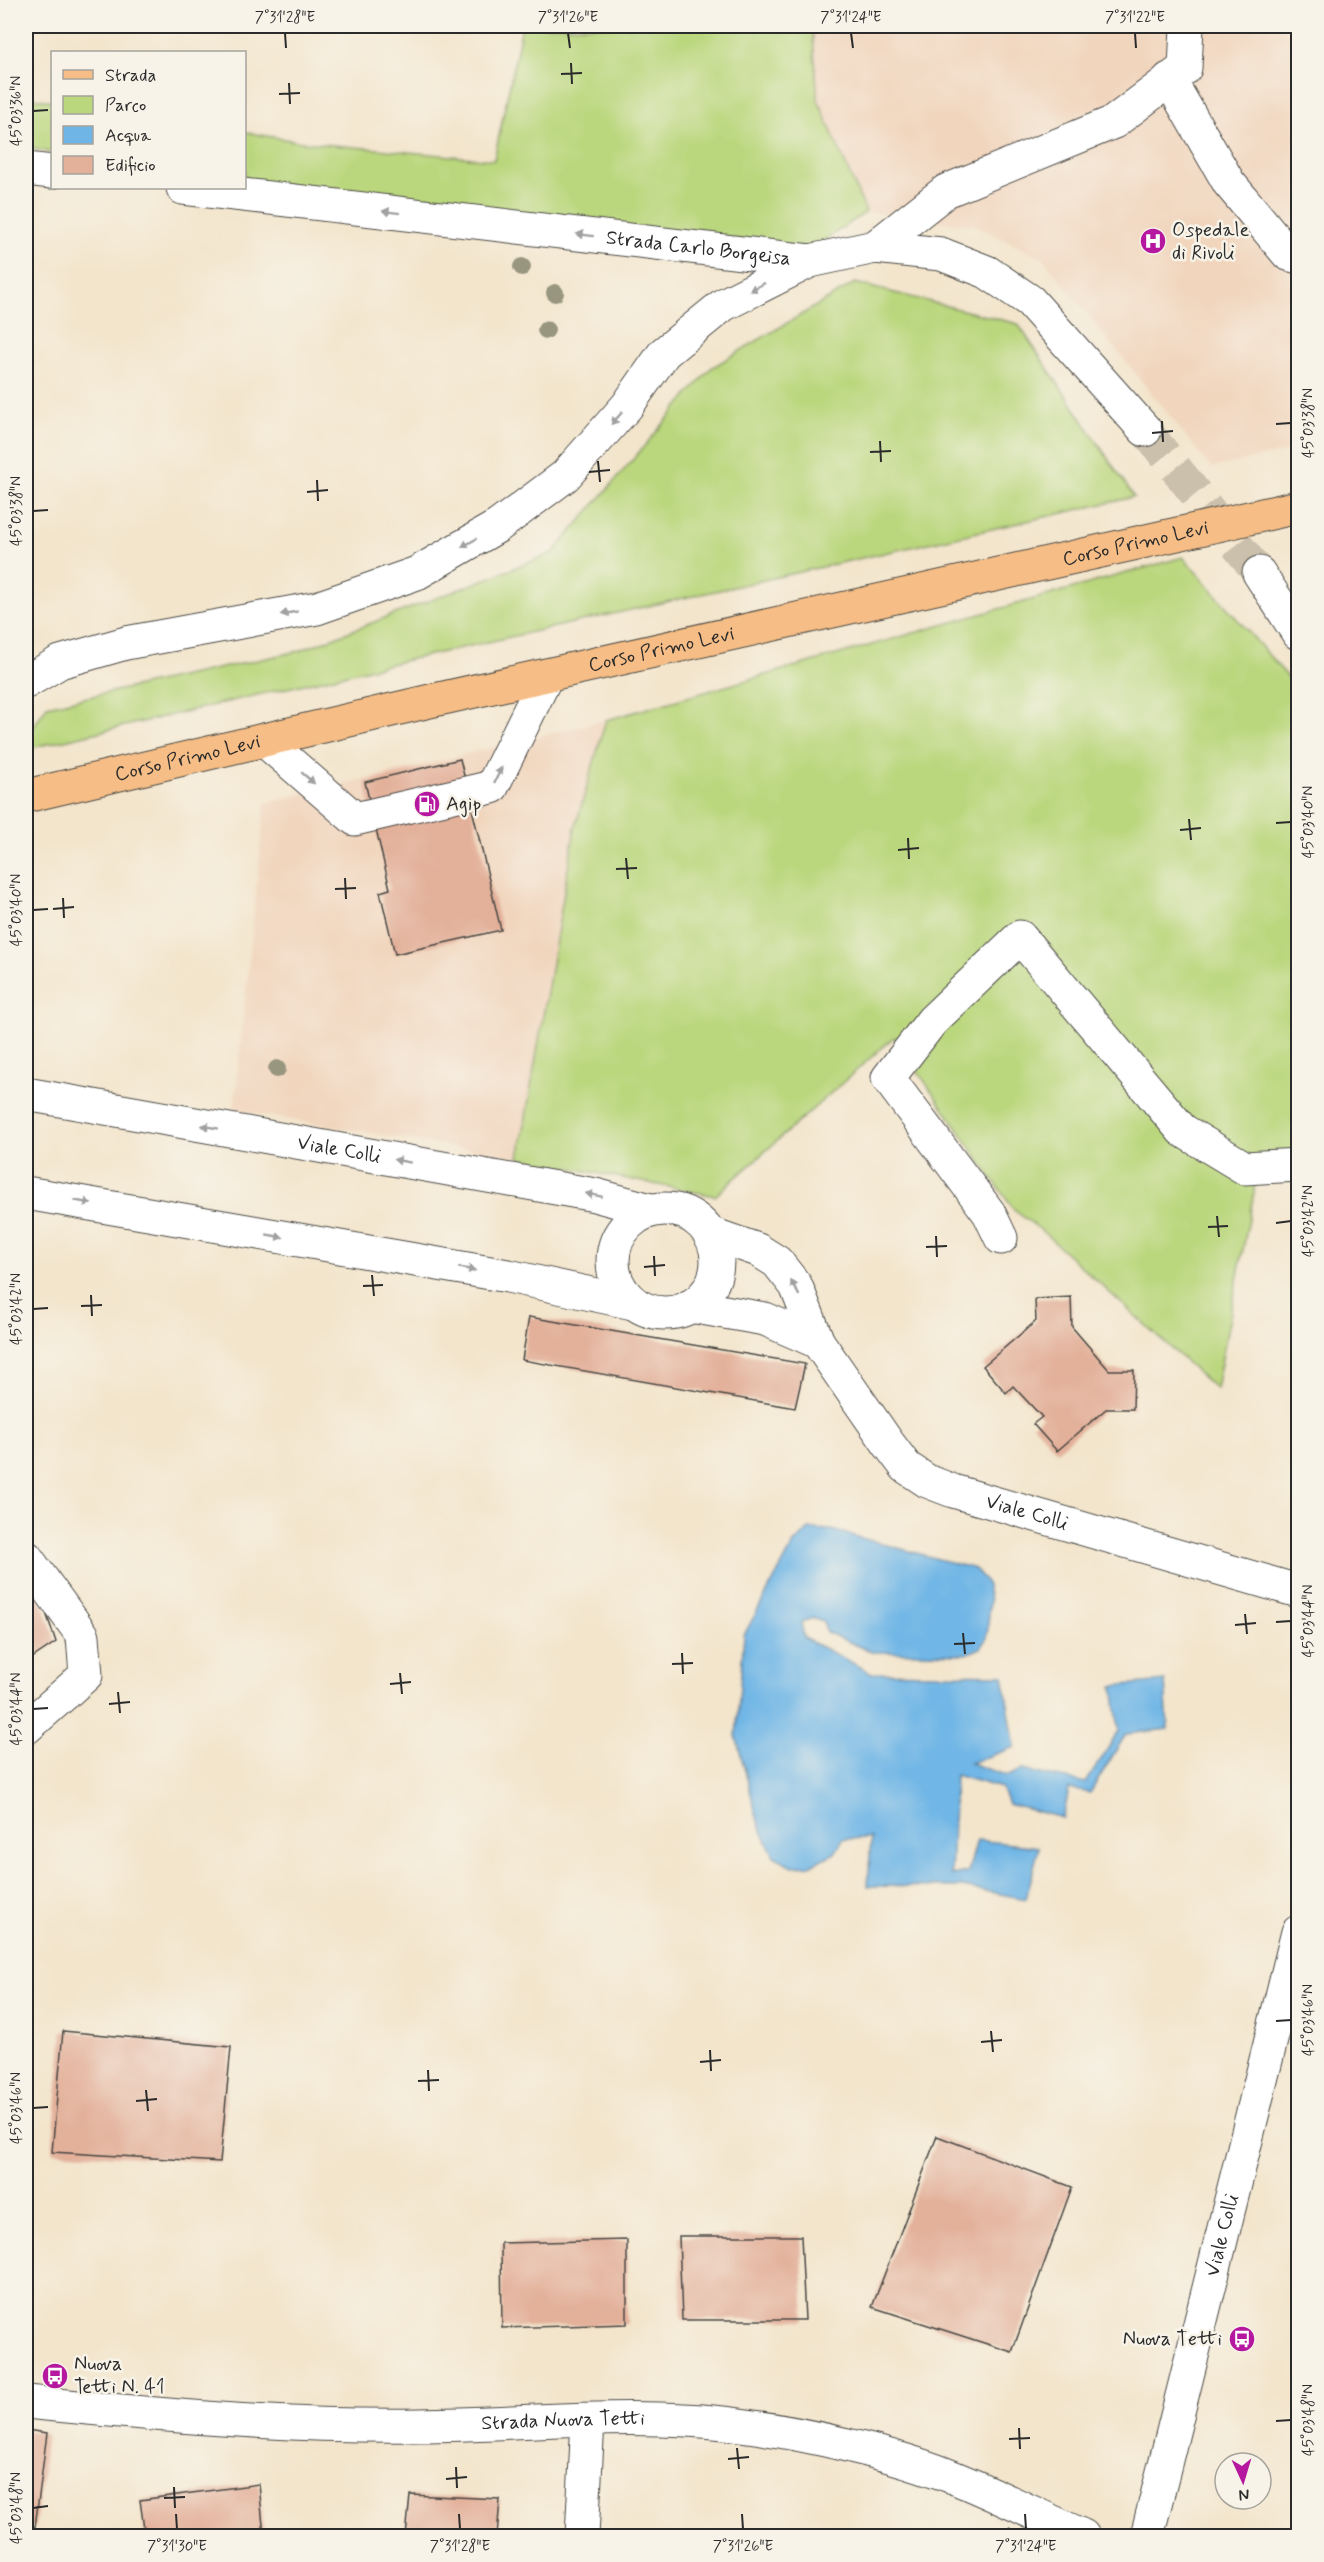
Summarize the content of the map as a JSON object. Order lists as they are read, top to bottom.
{
  "streets": {
    "main road": ["Corso Primo Levi"],
    "street": ["Strada Carlo Borgeisa", "Viale Colli", "Strada Nuova Tetti"]
  },
  "one_way": ["Strada Carlo Borgeisa"],
  "places": {
    "hospital": ["Ospedale di Rivoli"],
    "fuel station": ["Agip"],
    "bus stop": ["Nuova Tetti", "Nuova Tetti N. 41"]
  },
  "legend": [
    "Strada",
    "Parco",
    "Acqua",
    "Edificio"
  ],
  "north": "bottom",
  "coordinates": [
    "7°31'28\"E",
    "7°31'26\"E",
    "7°31'24\"E",
    "7°31'22\"E",
    "45°03'36\"N",
    "45°03'38\"N",
    "45°03'40\"N",
    "45°03'42\"N",
    "45°03'44\"N",
    "45°03'46\"N",
    "45°03'48\"N",
    "7°31'30\"E"
  ]
}
